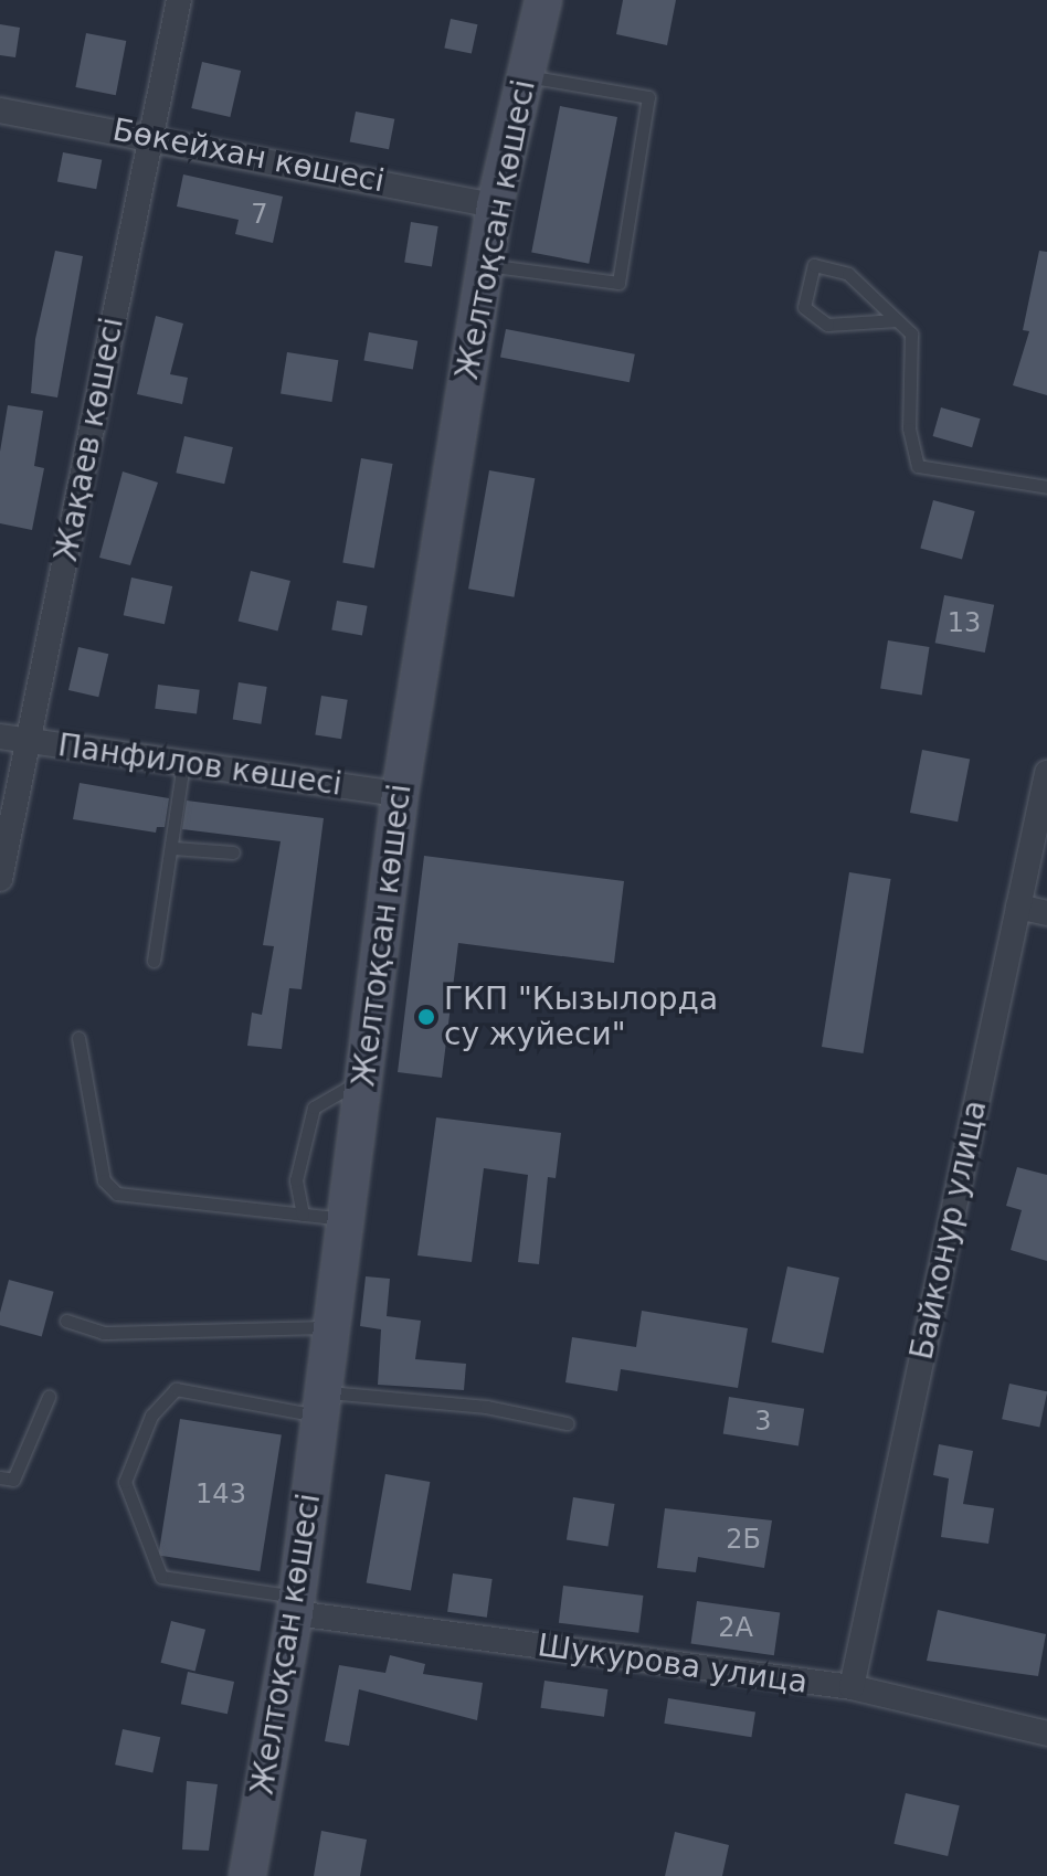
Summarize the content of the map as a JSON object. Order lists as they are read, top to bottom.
{
  "streets": {
    "street": [
      "Бөкейхан көшесі",
      "Желтоқсан көшесі",
      "Жақаев көшесі",
      "Панфилов көшесі",
      "Байконур улица",
      "Шукурова улица"
    ]
  },
  "crossings": [
    ["Бөкейхан көшесі", "Желтоқсан көшесі"],
    ["Бөкейхан көшесі", "Жақаев көшесі"],
    ["Желтоқсан көшесі", "Панфилов көшесі"],
    ["Желтоқсан көшесі", "Шукурова улица"],
    ["Жақаев көшесі", "Панфилов көшесі"],
    ["Байконур улица", "Шукурова улица"]
  ],
  "places": ["ГКП \"Кызылорда су жуйеси\""],
  "house_numbers": [
    "7",
    "13",
    "3",
    "143",
    "2Б",
    "2А"
  ]
}
